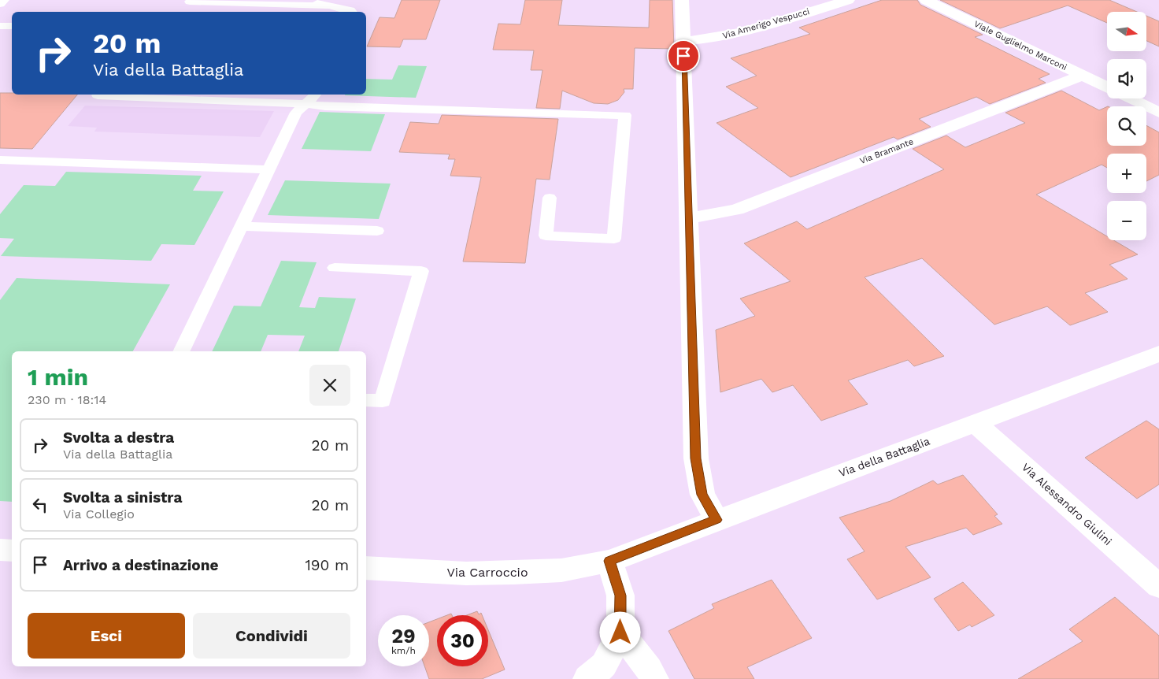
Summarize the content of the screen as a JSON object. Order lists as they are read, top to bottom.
{
  "streets": {
    "street": [
      "Via Amerigo Vespucci",
      "Viale Guglielmo Marconi",
      "Via Bramante",
      "Via della Battaglia",
      "Via Alessandro Giulini",
      "Via Carroccio"
    ]
  },
  "crossings": [
    ["Viale Guglielmo Marconi", "Via Bramante"],
    ["Via della Battaglia", "Via Alessandro Giulini"],
    ["Via della Battaglia", "Via Carroccio"]
  ],
  "north": "right",
  "page": {
    "map_buttons": ["+", "−"],
    "turn": ["20 m", "Via della Battaglia"],
    "heading": ["1 min", "230 m · 18:14"],
    "list": [
      {
        "name": "Svolta a destra",
        "note": "Via della Battaglia",
        "value": "20 m"
      },
      {
        "name": "Svolta a sinistra",
        "note": "Via Collegio",
        "value": "20 m"
      },
      {
        "name": "Arrivo a destinazione",
        "value": "190 m"
      }
    ],
    "buttons": ["Esci", "Condividi"],
    "speed": "29 km/h",
    "limit": "30"
  }
}
